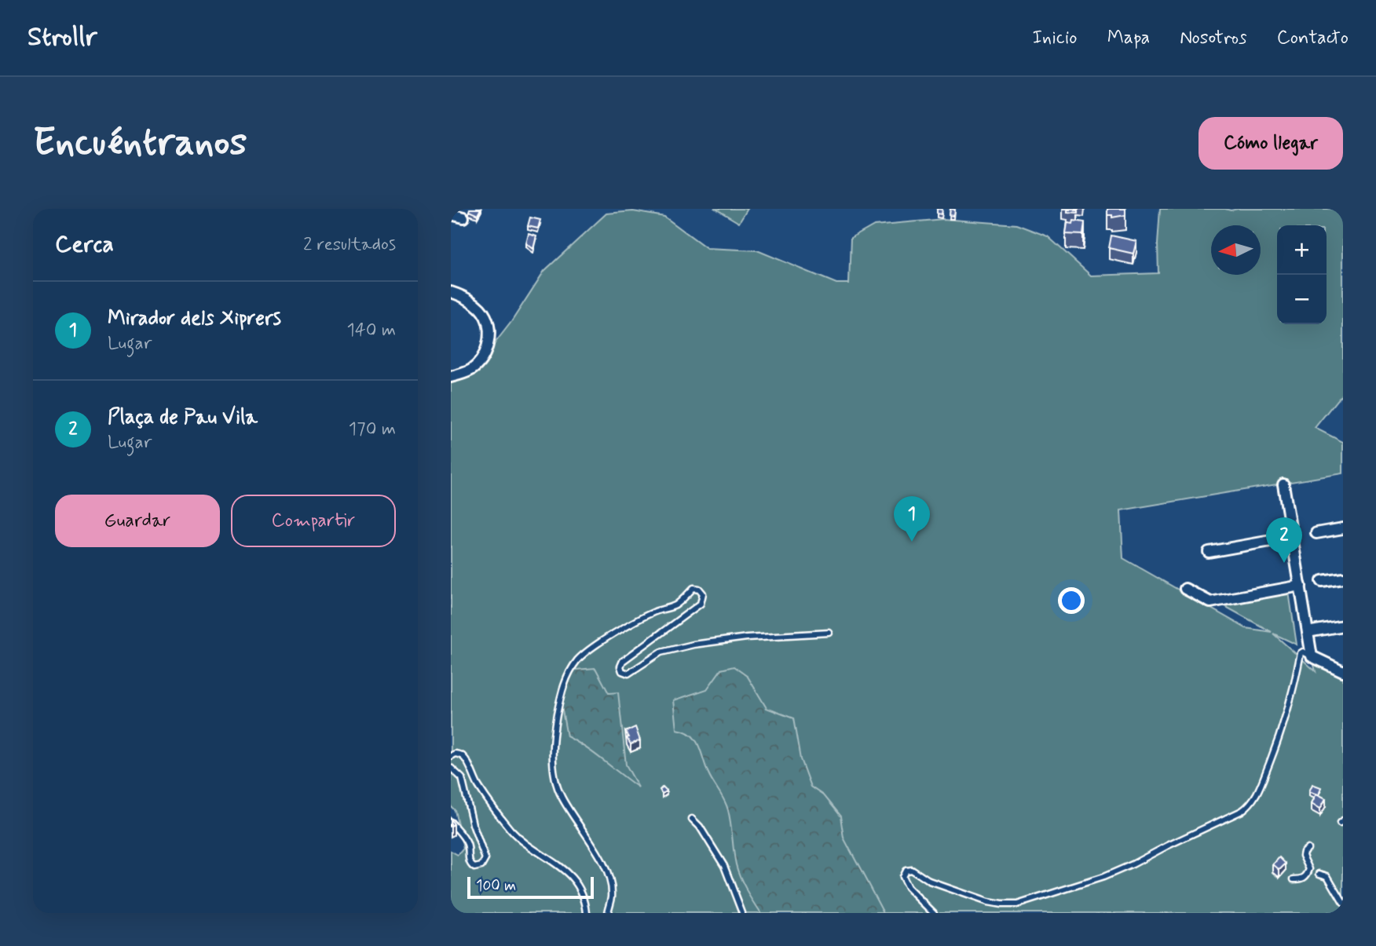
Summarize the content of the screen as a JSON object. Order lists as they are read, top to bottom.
{
  "scale_bar": "100 m",
  "north": "left",
  "page": {
    "header": "Strollr",
    "nav": [
      "Inicio",
      "Mapa",
      "Nosotros",
      "Contacto"
    ],
    "buttons": [
      "Cómo llegar",
      ["Guardar", "Compartir"]
    ],
    "title": "Encuéntranos",
    "heading": ["Cerca", "2 resultados"],
    "map_buttons": ["+", "−"],
    "list": [
      {
        "mark": "1",
        "name": "Mirador dels Xiprers",
        "note": "Lugar",
        "value": "140 m"
      },
      {
        "mark": "2",
        "name": "Plaça de Pau Vila",
        "note": "Lugar",
        "value": "170 m"
      }
    ],
    "pins": ["1", "2"],
    "scale": "100 m"
  }
}
